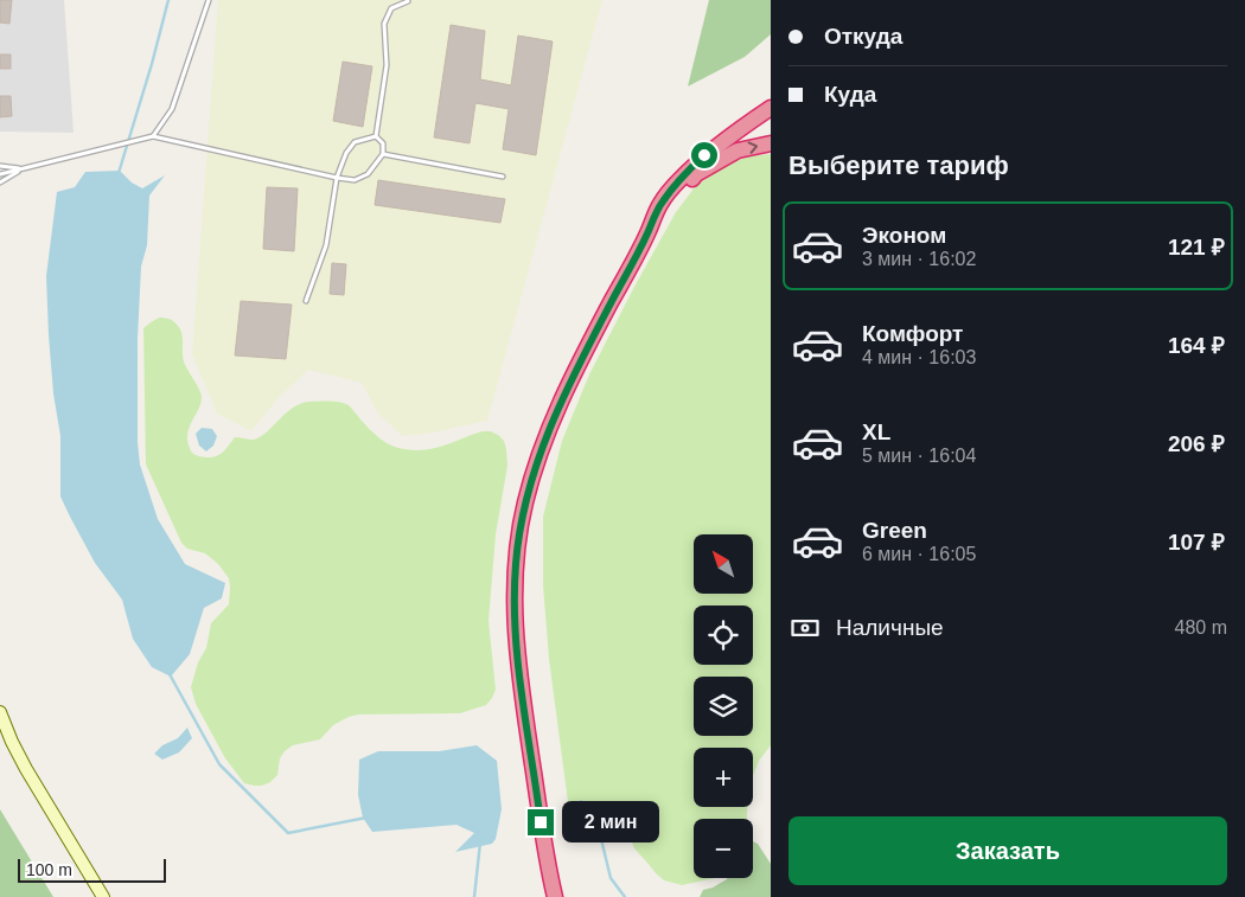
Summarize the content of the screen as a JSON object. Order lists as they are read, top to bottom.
{
  "scale_bar": "100 m",
  "north": "top left",
  "page": {
    "banner": ["Откуда", "Куда"],
    "heading": "Выберите тариф",
    "list": [
      {
        "name": "Эконом",
        "note": "3 мин · 16:02",
        "value": "121 ₽"
      },
      {
        "name": "Комфорт",
        "note": "4 мин · 16:03",
        "value": "164 ₽"
      },
      {
        "name": "XL",
        "note": "5 мин · 16:04",
        "value": "206 ₽"
      },
      {
        "name": "Green",
        "note": "6 мин · 16:05",
        "value": "107 ₽"
      }
    ],
    "map_buttons": ["+", "−"],
    "pay": ["Наличные", "480 m"],
    "bubble": "2 мин",
    "buttons": "Заказать",
    "scale": "100 m"
  }
}
